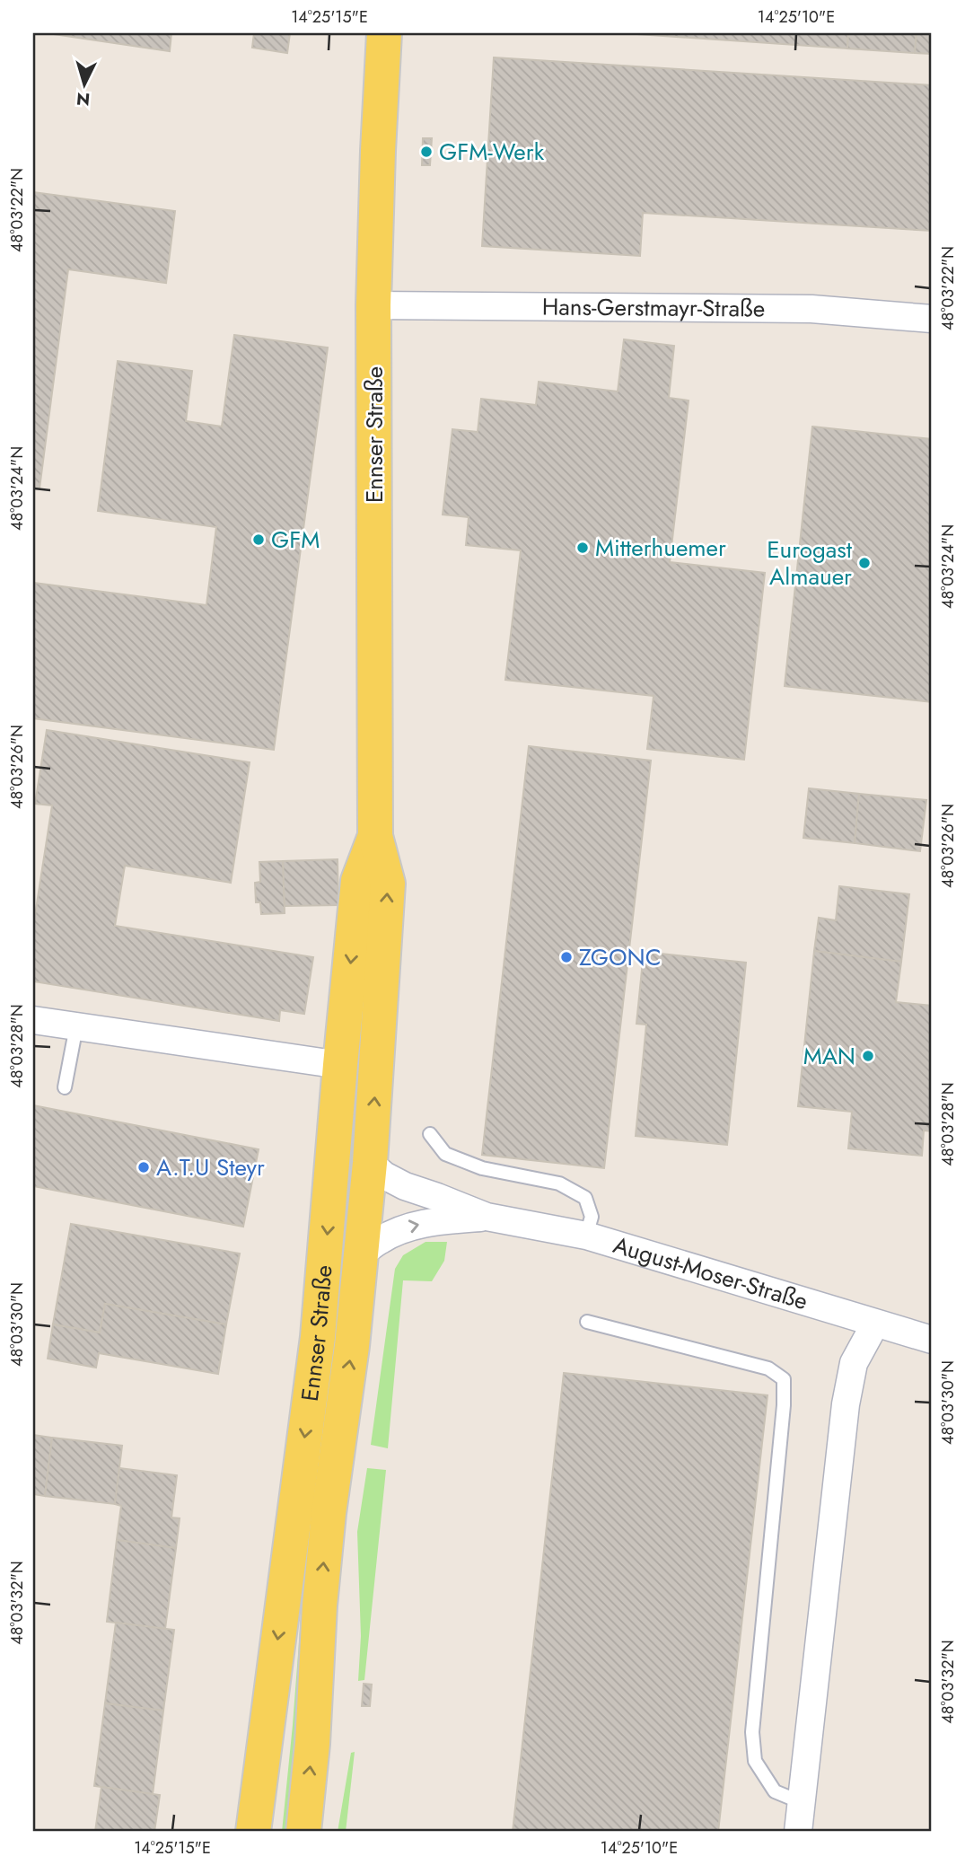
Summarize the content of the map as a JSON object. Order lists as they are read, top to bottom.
{
  "streets": {
    "main road": ["Ennser Straße"],
    "street": ["Hans-Gerstmayr-Straße", "August-Moser-Straße"]
  },
  "crossings": [
    ["Hans-Gerstmayr-Straße", "Ennser Straße"],
    ["Ennser Straße", "August-Moser-Straße"]
  ],
  "places": [
    "GFM-Werk",
    "GFM",
    "Mitterhuemer",
    "Eurogast Almauer",
    "ZGONC",
    "MAN",
    "A.T.U Steyr"
  ],
  "north": "bottom",
  "coordinates": [
    "14°25'15\"E",
    "14°25'10\"E",
    "48°03'22\"N",
    "48°03'24\"N",
    "48°03'26\"N",
    "48°03'28\"N",
    "48°03'30\"N",
    "48°03'32\"N"
  ]
}
